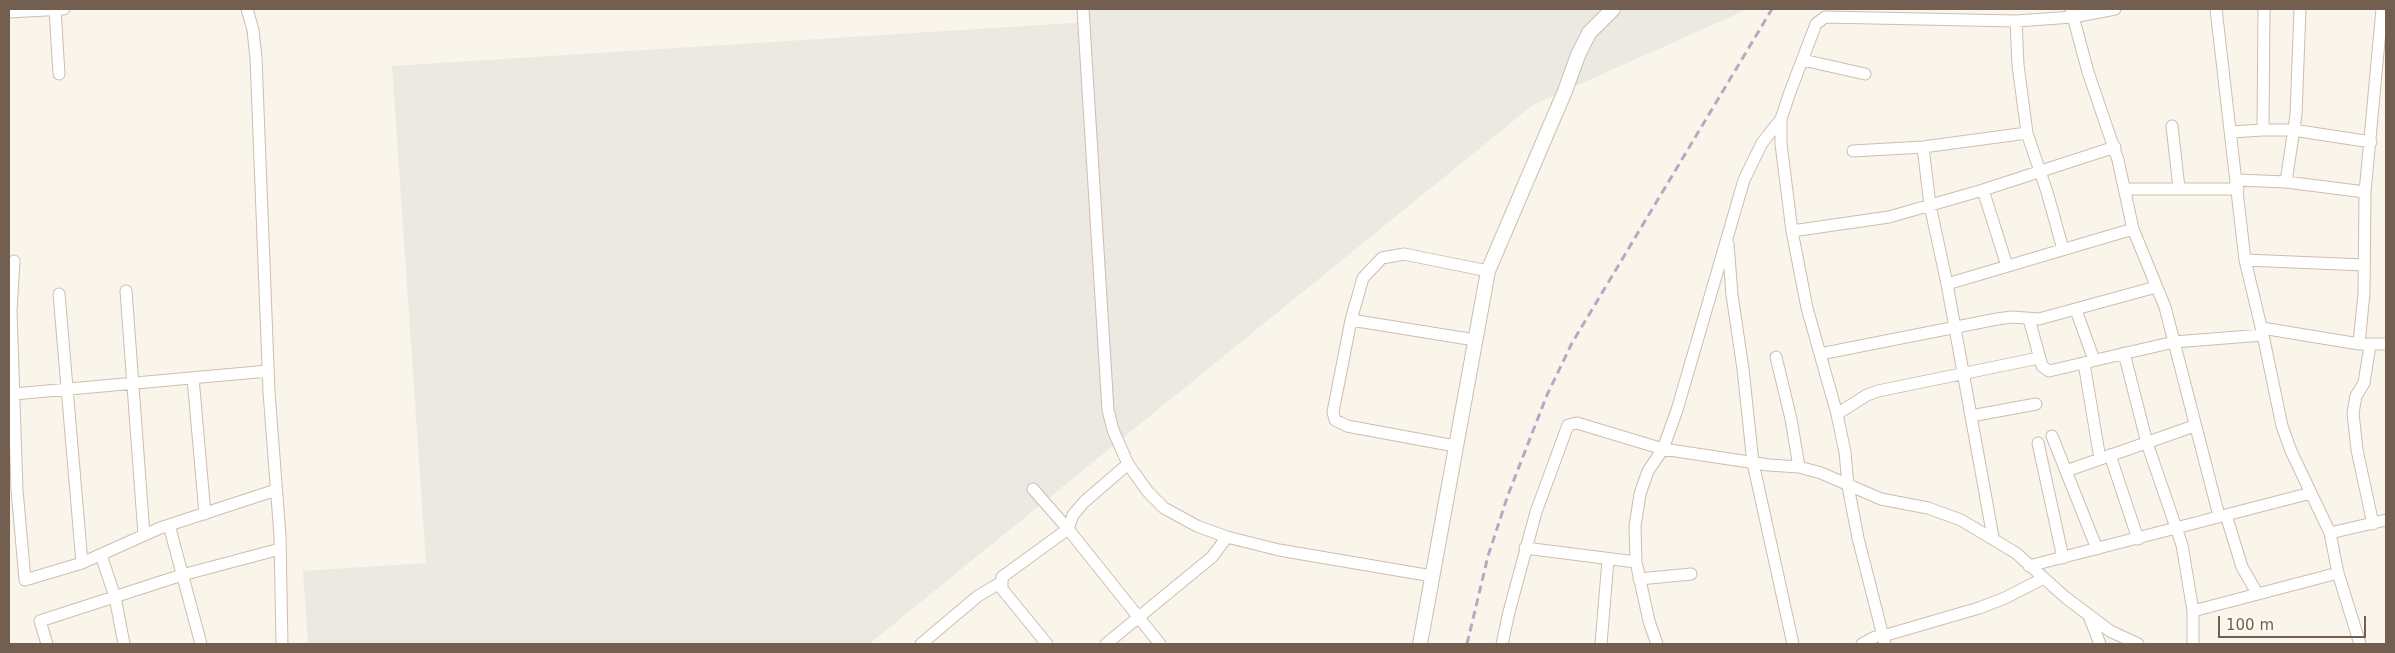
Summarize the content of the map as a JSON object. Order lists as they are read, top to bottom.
{
  "scale_bar": "100 m"
}
